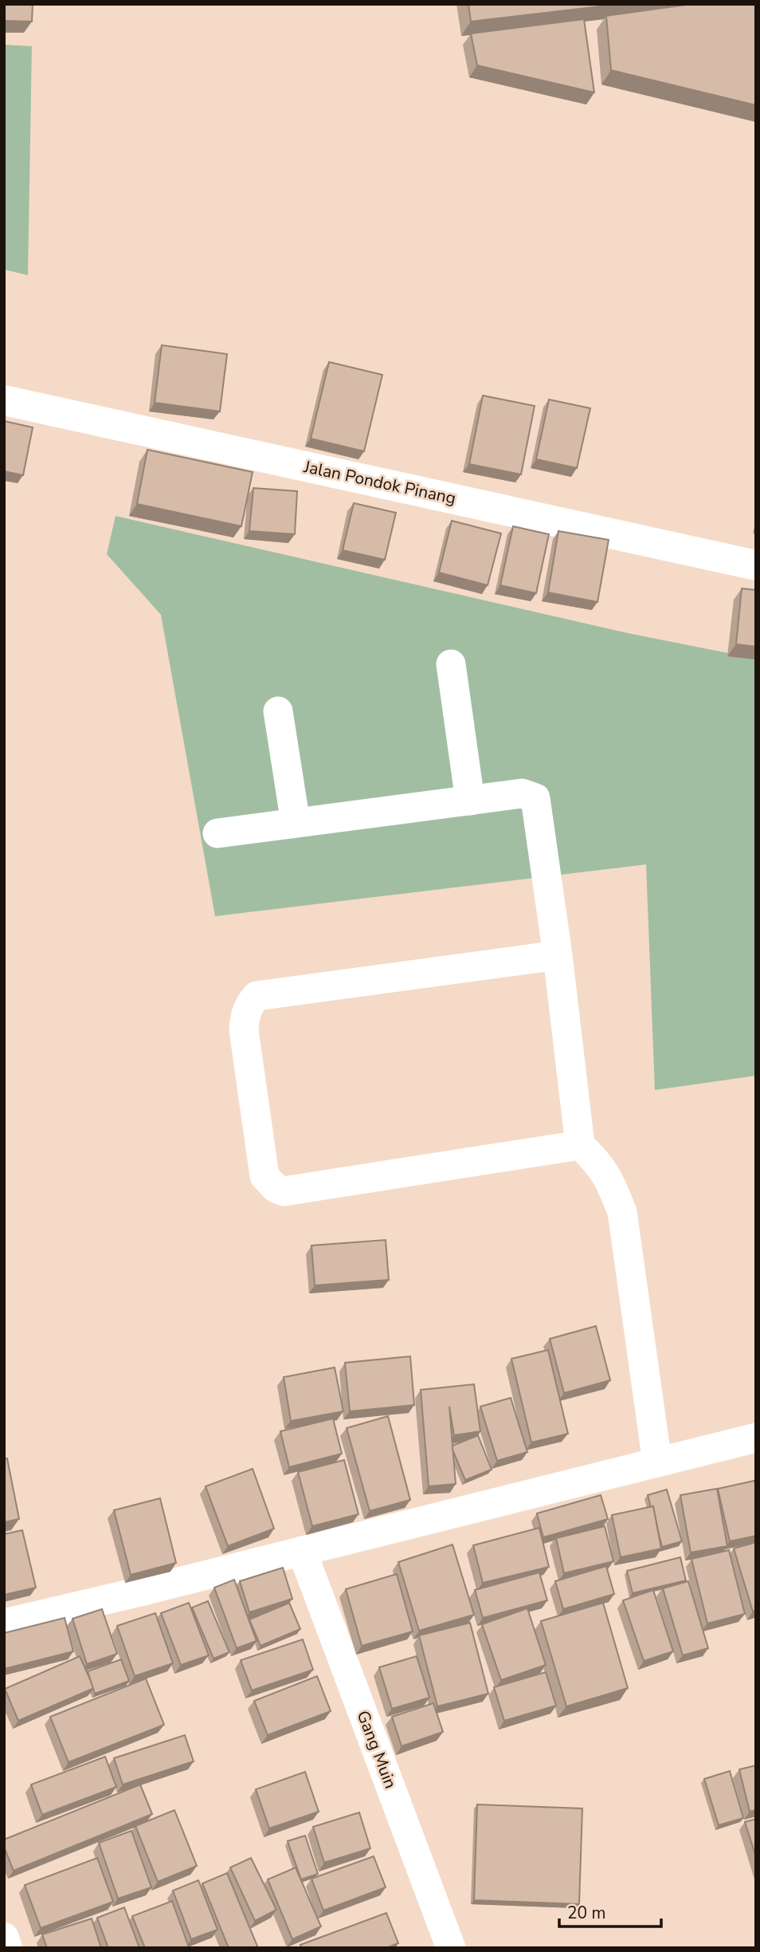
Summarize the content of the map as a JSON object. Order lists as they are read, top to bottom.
{
  "streets": {
    "street": ["Jalan Pondok Pinang", "Gang Muin"]
  },
  "scale_bar": "20 m"
}
